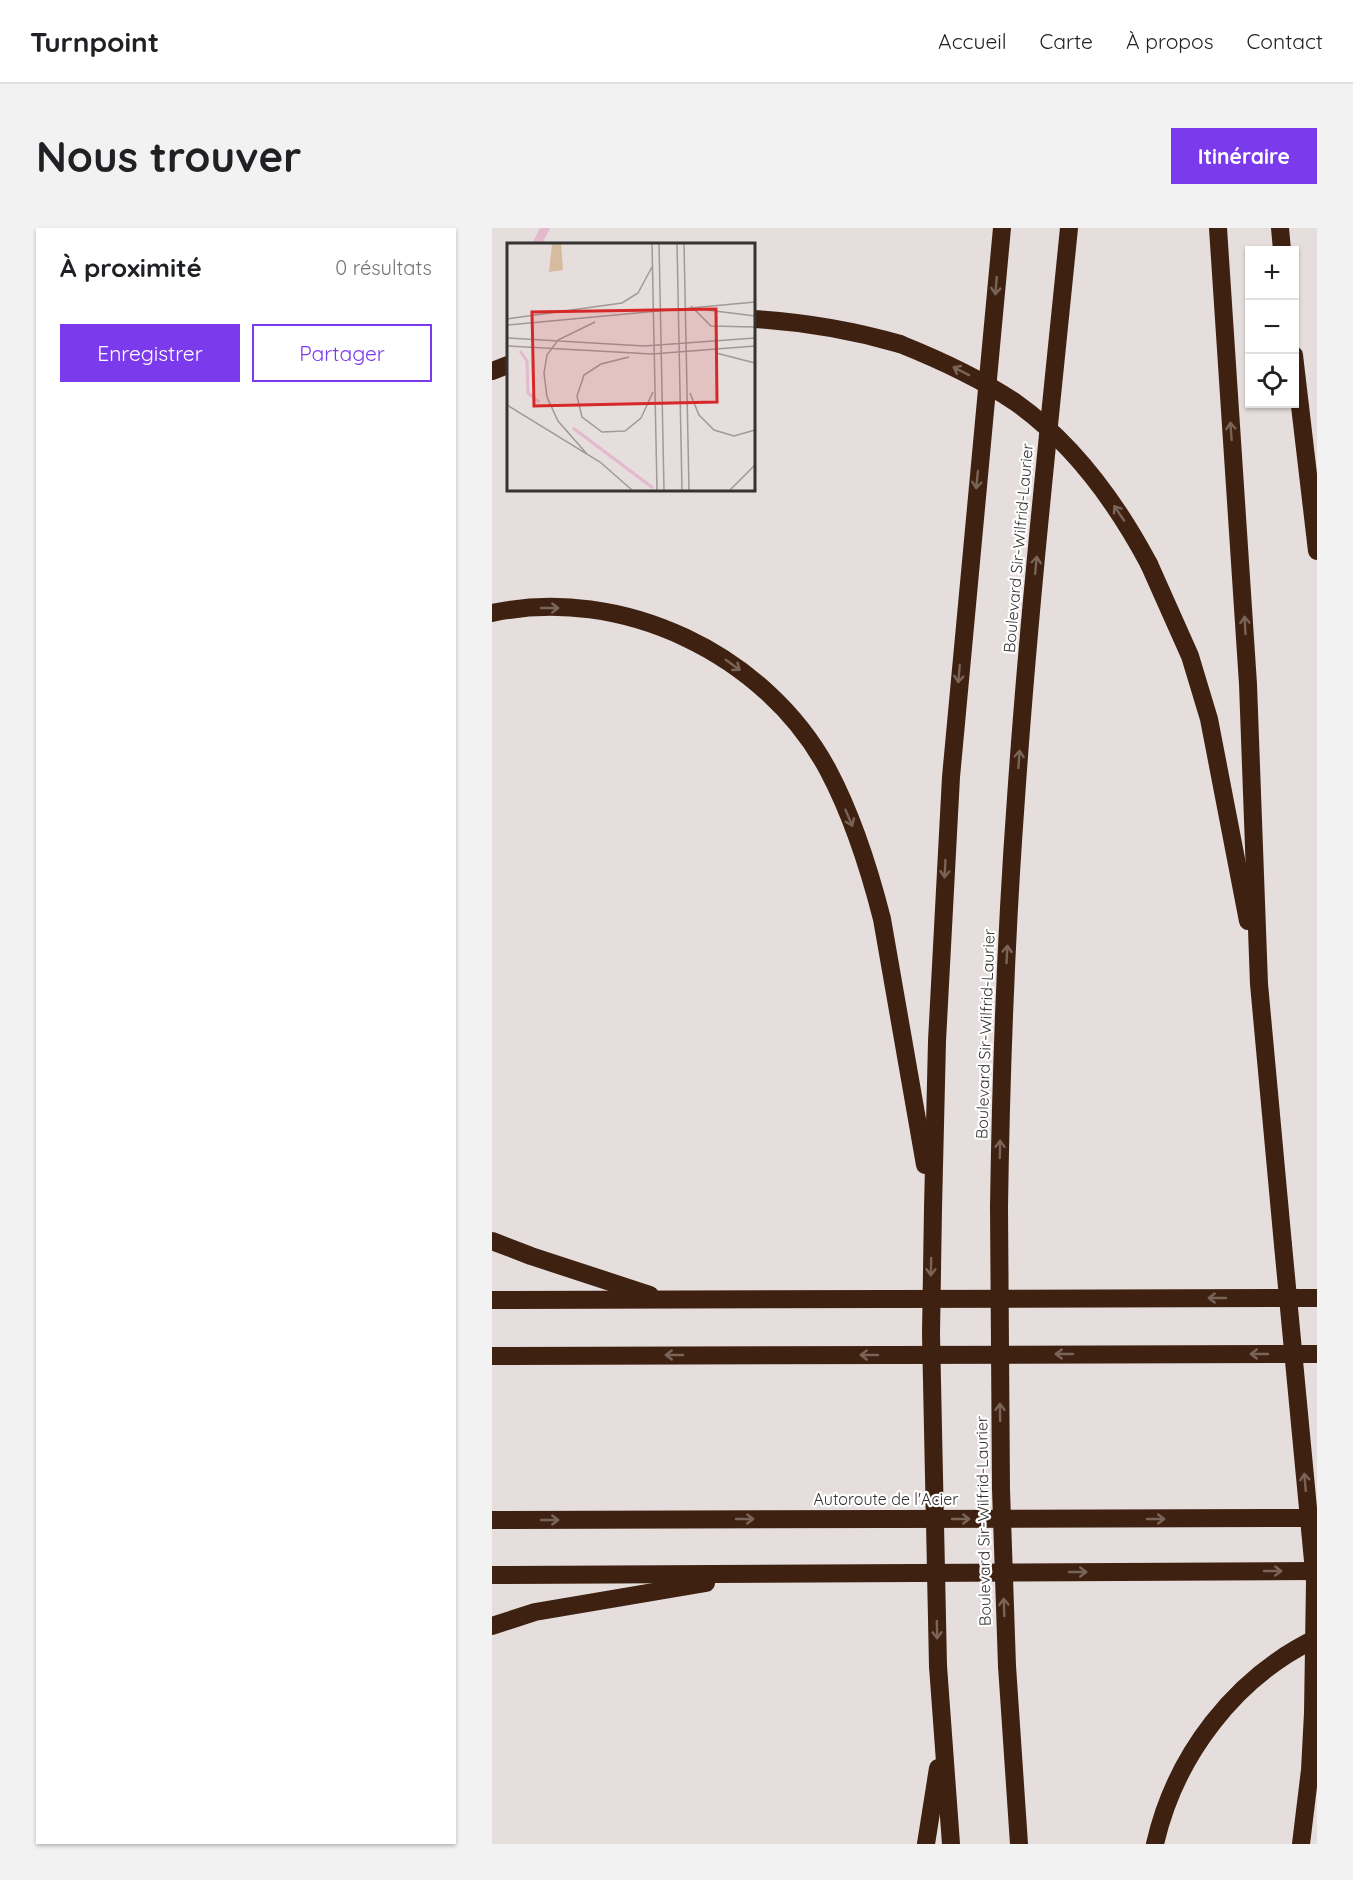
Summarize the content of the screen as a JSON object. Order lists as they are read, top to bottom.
{
  "streets": {
    "highway": ["Boulevard Sir-Wilfrid-Laurier", "Autoroute de l'Acier"]
  },
  "page": {
    "header": "Turnpoint",
    "nav": [
      "Accueil",
      "Carte",
      "À propos",
      "Contact"
    ],
    "buttons": [
      "Itinéraire",
      ["Enregistrer", "Partager"]
    ],
    "title": "Nous trouver",
    "heading": ["À proximité", "0 résultats"],
    "map_buttons": ["+", "−"]
  }
}
